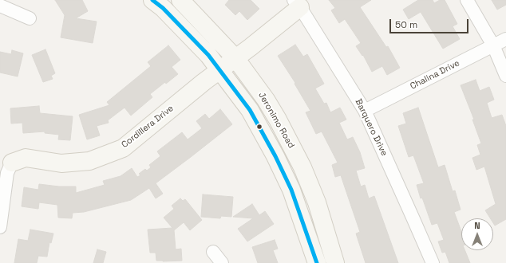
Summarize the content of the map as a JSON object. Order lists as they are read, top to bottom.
{
  "streets": {
    "main road": ["Jeronimo Road", "Cordillera Drive"],
    "street": ["Chalina Drive", "Barquero Drive"]
  },
  "crossings": [
    ["Chalina Drive", "Barquero Drive"],
    ["Jeronimo Road", "Cordillera Drive"],
    ["Cordillera Drive", "Barquero Drive"]
  ],
  "scale_bar": "50 m",
  "north": "top"
}
